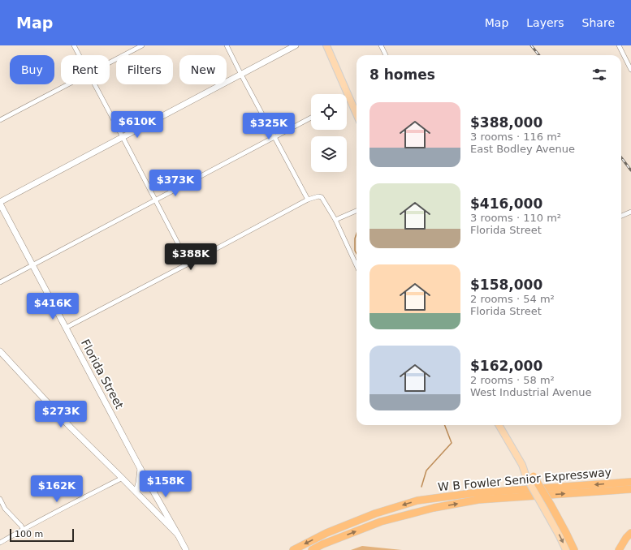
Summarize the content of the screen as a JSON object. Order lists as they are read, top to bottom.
{
  "streets": {
    "highway": ["W B Fowler Senior Expressway"],
    "main road": ["Florida Street"]
  },
  "scale_bar": "100 m",
  "page": {
    "header": "Map",
    "nav": ["Map", "Layers", "Share"],
    "chip": [
      "Buy",
      "Rent",
      "Filters",
      "New"
    ],
    "heading": "8 homes",
    "list": [
      {
        "name": "$388,000",
        "note": "3 rooms · 116 m² · East Bodley Avenue"
      },
      {
        "name": "$416,000",
        "note": "3 rooms · 110 m² · Florida Street"
      },
      {
        "name": "$158,000",
        "note": "2 rooms · 54 m² · Florida Street"
      },
      {
        "name": "$162,000",
        "note": "2 rooms · 58 m² · West Industrial Avenue"
      }
    ],
    "price": [
      "$610K",
      "$325K",
      "$373K",
      "$388K",
      "$416K",
      "$273K",
      "$158K",
      "$162K"
    ],
    "scale": "100 m"
  }
}
